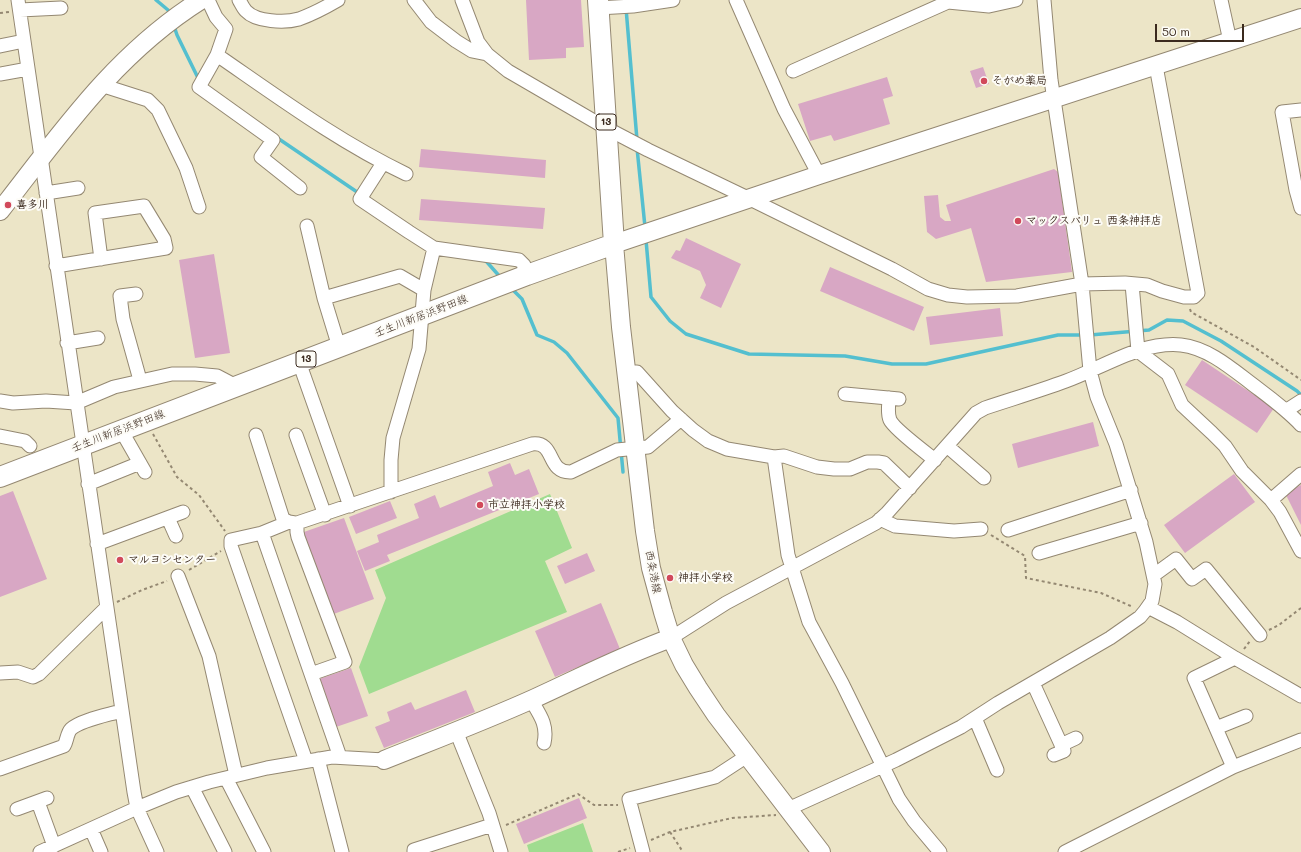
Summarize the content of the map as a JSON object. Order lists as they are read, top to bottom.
{
  "streets": {
    "main road": ["13", "壬生川新居浜野田線"],
    "street": ["西条港線"]
  },
  "crossings": [
    ["13", "壬生川新居浜野田線"],
    ["13", "西条港線"],
    ["壬生川新居浜野田線", "西条港線"]
  ],
  "places": [
    "そがめ薬局",
    "喜多川",
    "マックスバリュ 西条神拝店",
    "市立神拝小学校",
    "マルヨシセンター",
    "神拝小学校"
  ],
  "scale_bar": "50 m"
}
